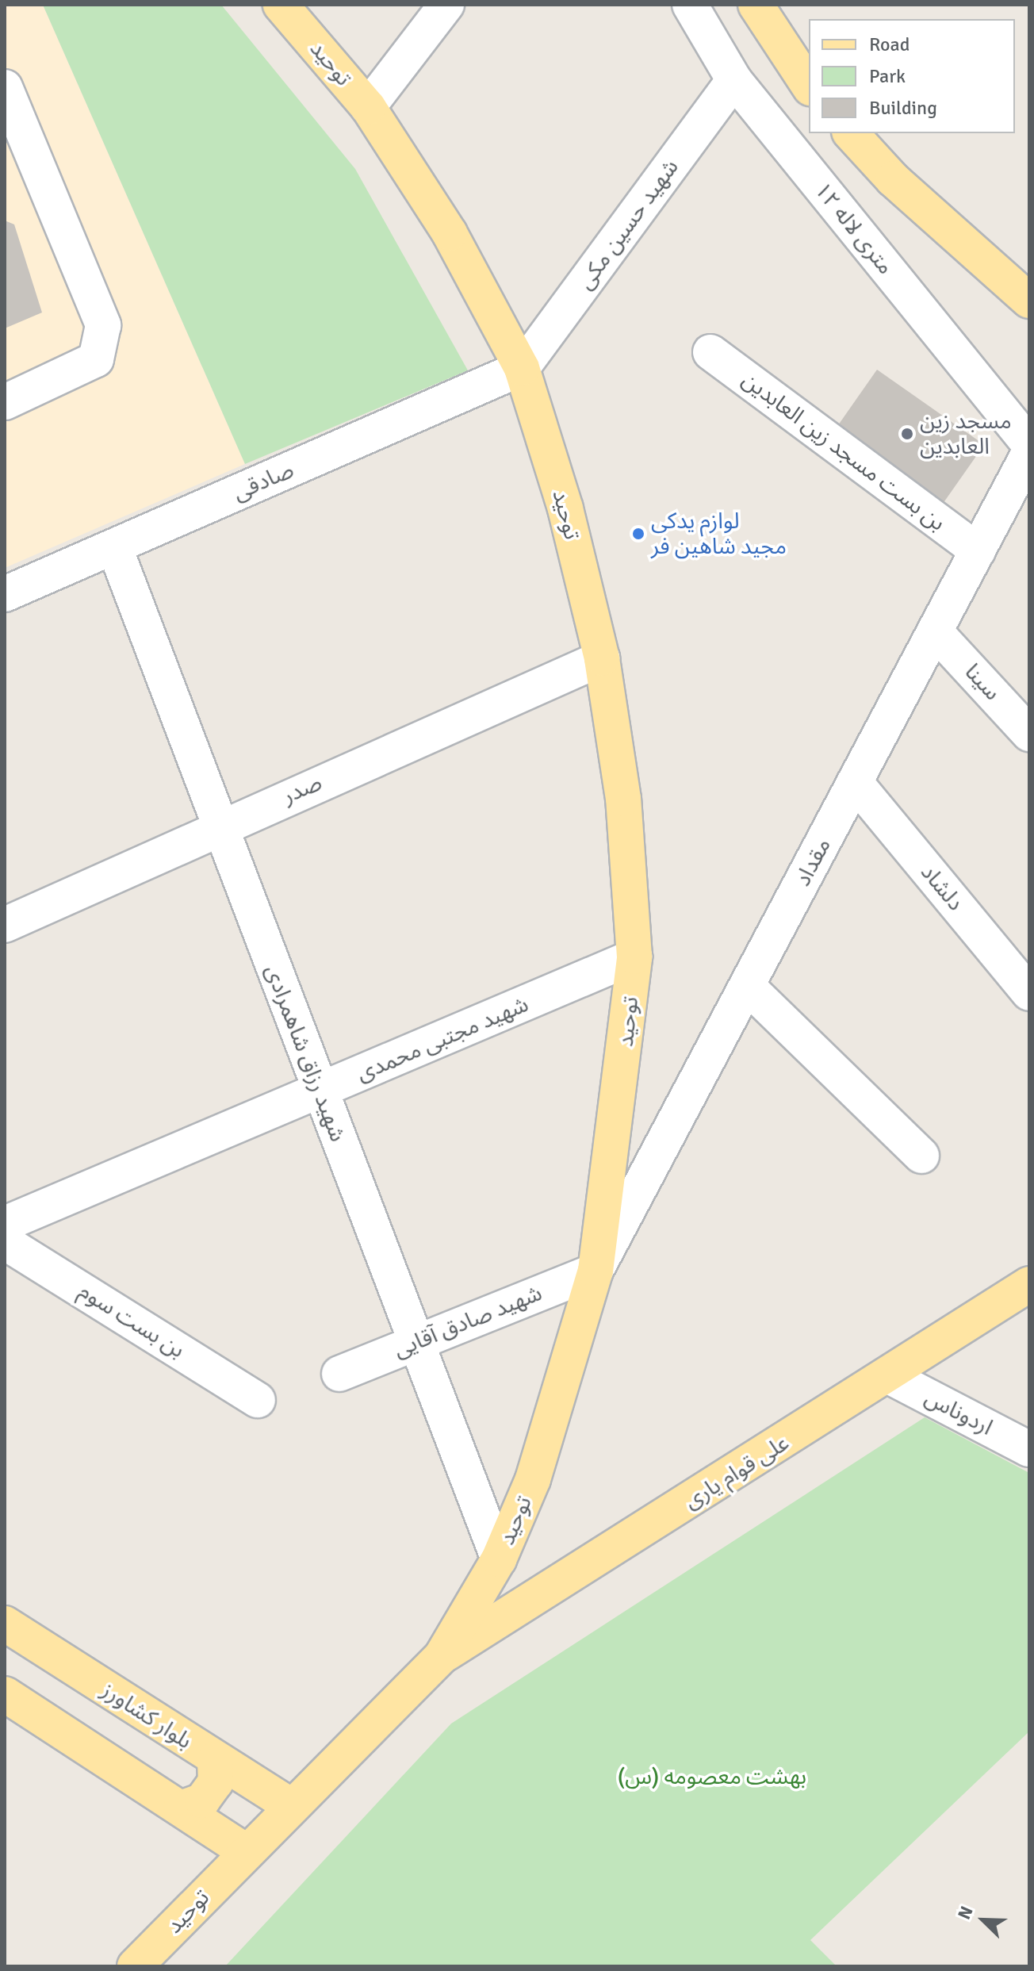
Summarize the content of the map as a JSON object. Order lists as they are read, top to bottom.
{
  "streets": {
    "main road": ["توحید", "علی قوام یاری", "بلوار کشاورز"],
    "street": [
      "شهید حسین مکی",
      "۱۲ متری لاله",
      "بن بست مسجد زین العابدین",
      "صادقی",
      "سینا",
      "صدر",
      "مقداد",
      "دلشاد",
      "شهید مجتبی محمدی",
      "شهید رزاق شاهمرادی",
      "بن بست سوم",
      "شهید صادق آقایی",
      "اردوناس"
    ]
  },
  "crossings": [
    ["توحید", "شهید حسین مکی"],
    ["توحید", "صادقی"],
    ["توحید", "صدر"],
    ["توحید", "مقداد"],
    ["توحید", "شهید مجتبی محمدی"],
    ["توحید", "شهید رزاق شاهمرادی"],
    ["توحید", "شهید صادق آقایی"],
    ["توحید", "علی قوام یاری"],
    ["توحید", "بلوار کشاورز"],
    ["شهید حسین مکی", "۱۲ متری لاله"],
    ["شهید حسین مکی", "صادقی"],
    ["۱۲ متری لاله", "مقداد"],
    ["بن بست مسجد زین العابدین", "مقداد"],
    ["صادقی", "شهید رزاق شاهمرادی"],
    ["سینا", "مقداد"],
    ["صدر", "شهید رزاق شاهمرادی"],
    ["مقداد", "دلشاد"],
    ["مقداد", "شهید صادق آقایی"],
    ["شهید مجتبی محمدی", "شهید رزاق شاهمرادی"],
    ["شهید رزاق شاهمرادی", "شهید صادق آقایی"],
    ["اردوناس", "علی قوام یاری"]
  ],
  "parks": ["(بهشت معصومه (س"],
  "places": ["مسجد زین العابدین", "لوازم یدکی مجید شاهین فر"],
  "legend": ["Road", "Park", "Building"],
  "north": "top left"
}
